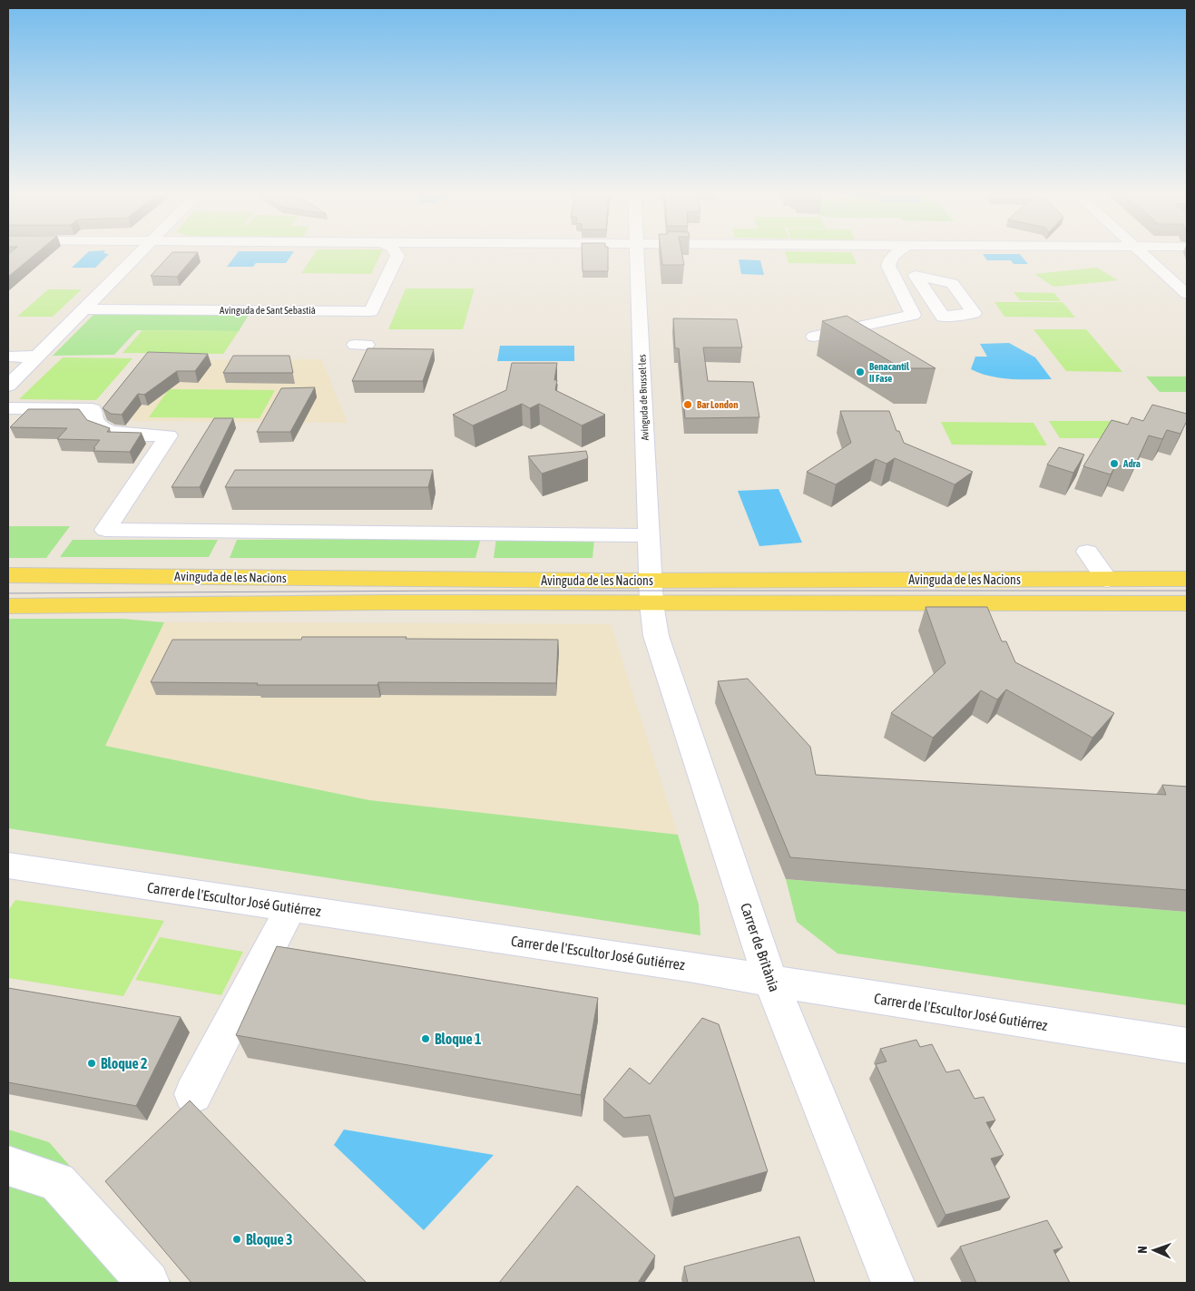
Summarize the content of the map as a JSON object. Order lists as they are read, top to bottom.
{
  "streets": {
    "main road": ["Avinguda de les Nacions"],
    "street": [
      "Avinguda de Sant Sebastià",
      "Avinguda de Brussel·les",
      "Carrer de l'Escultor José Gutiérrez",
      "Carrer de Britània"
    ]
  },
  "crossings": [
    ["Avinguda de Brussel·les", "Avinguda de les Nacions"],
    ["Avinguda de Brussel·les", "Carrer de Britània"],
    ["Avinguda de les Nacions", "Carrer de Britània"],
    ["Carrer de l'Escultor José Gutiérrez", "Carrer de Britània"]
  ],
  "places": [
    "Benacantil II Fase",
    "Bar London",
    "Adra",
    "Bloque 1",
    "Bloque 2",
    "Bloque 3"
  ],
  "north": "left"
}
